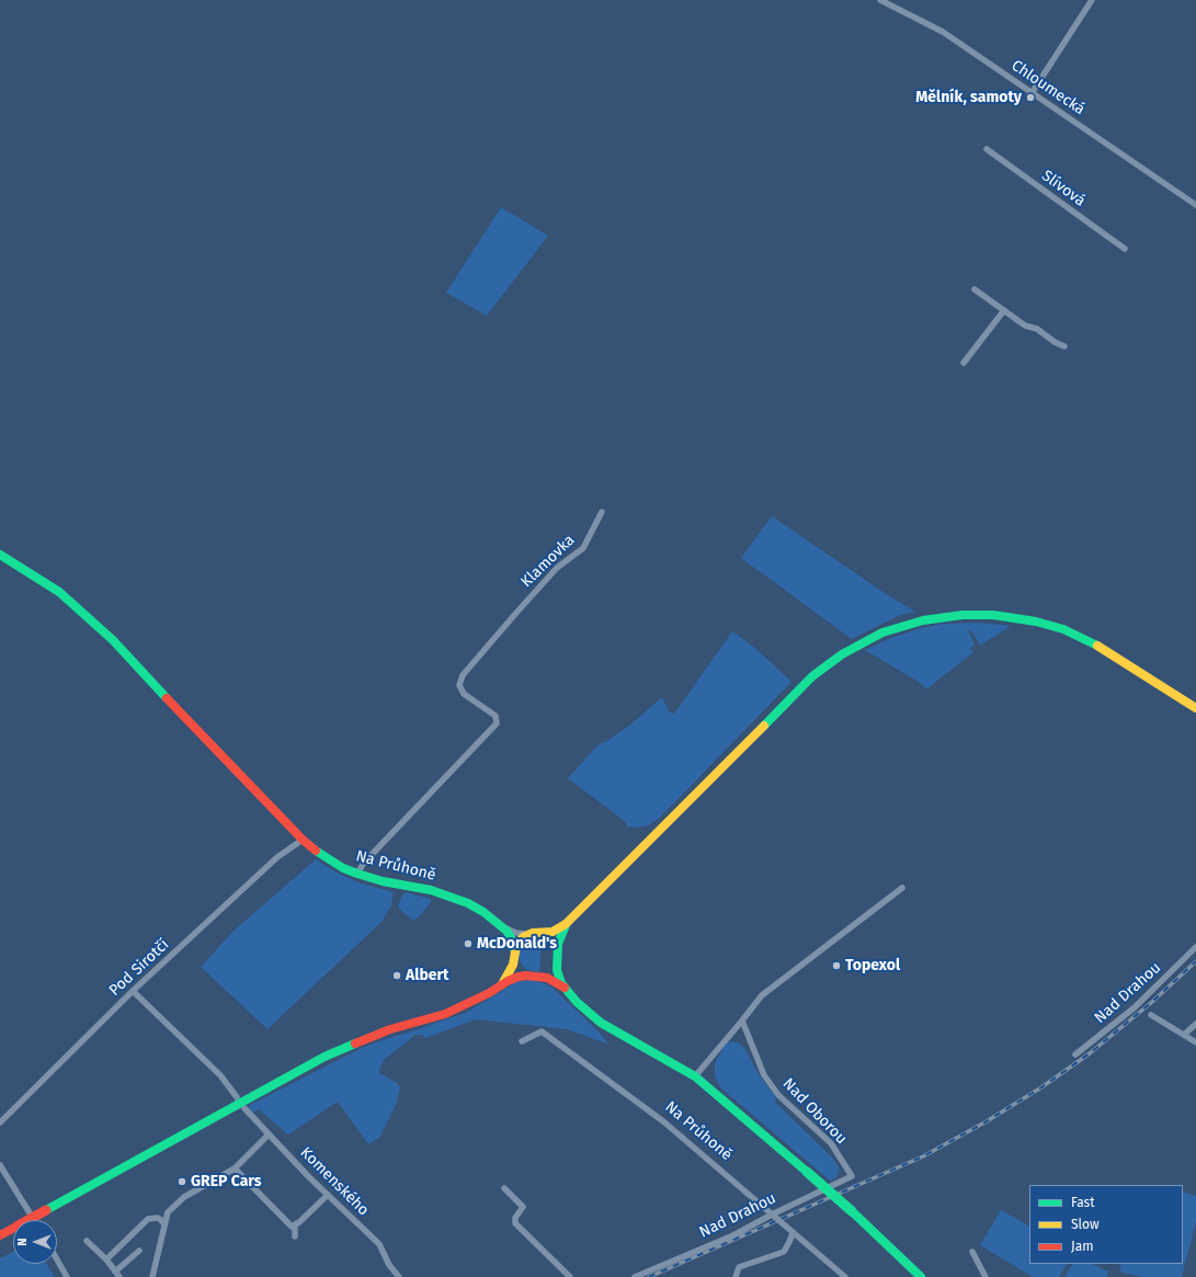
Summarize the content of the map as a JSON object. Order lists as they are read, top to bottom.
{
  "streets": {
    "main road": ["Na Průhoně"],
    "street": [
      "Chloumecká",
      "Slívová",
      "Klamovka",
      "Pod Sirotčí",
      "Nad Drahou",
      "Nad Oborou",
      "Komenského"
    ]
  },
  "crossings": [
    ["Klamovka", "Na Průhoně"],
    ["Na Průhoně", "Pod Sirotčí"],
    ["Na Průhoně", "Nad Drahou"],
    ["Nad Drahou", "Nad Oborou"]
  ],
  "places": [
    "Mělník, samoty",
    "McDonald's",
    "Topexol",
    "Albert",
    "GREP Cars"
  ],
  "legend": ["Fast", "Slow", "Jam"],
  "north": "left"
}
